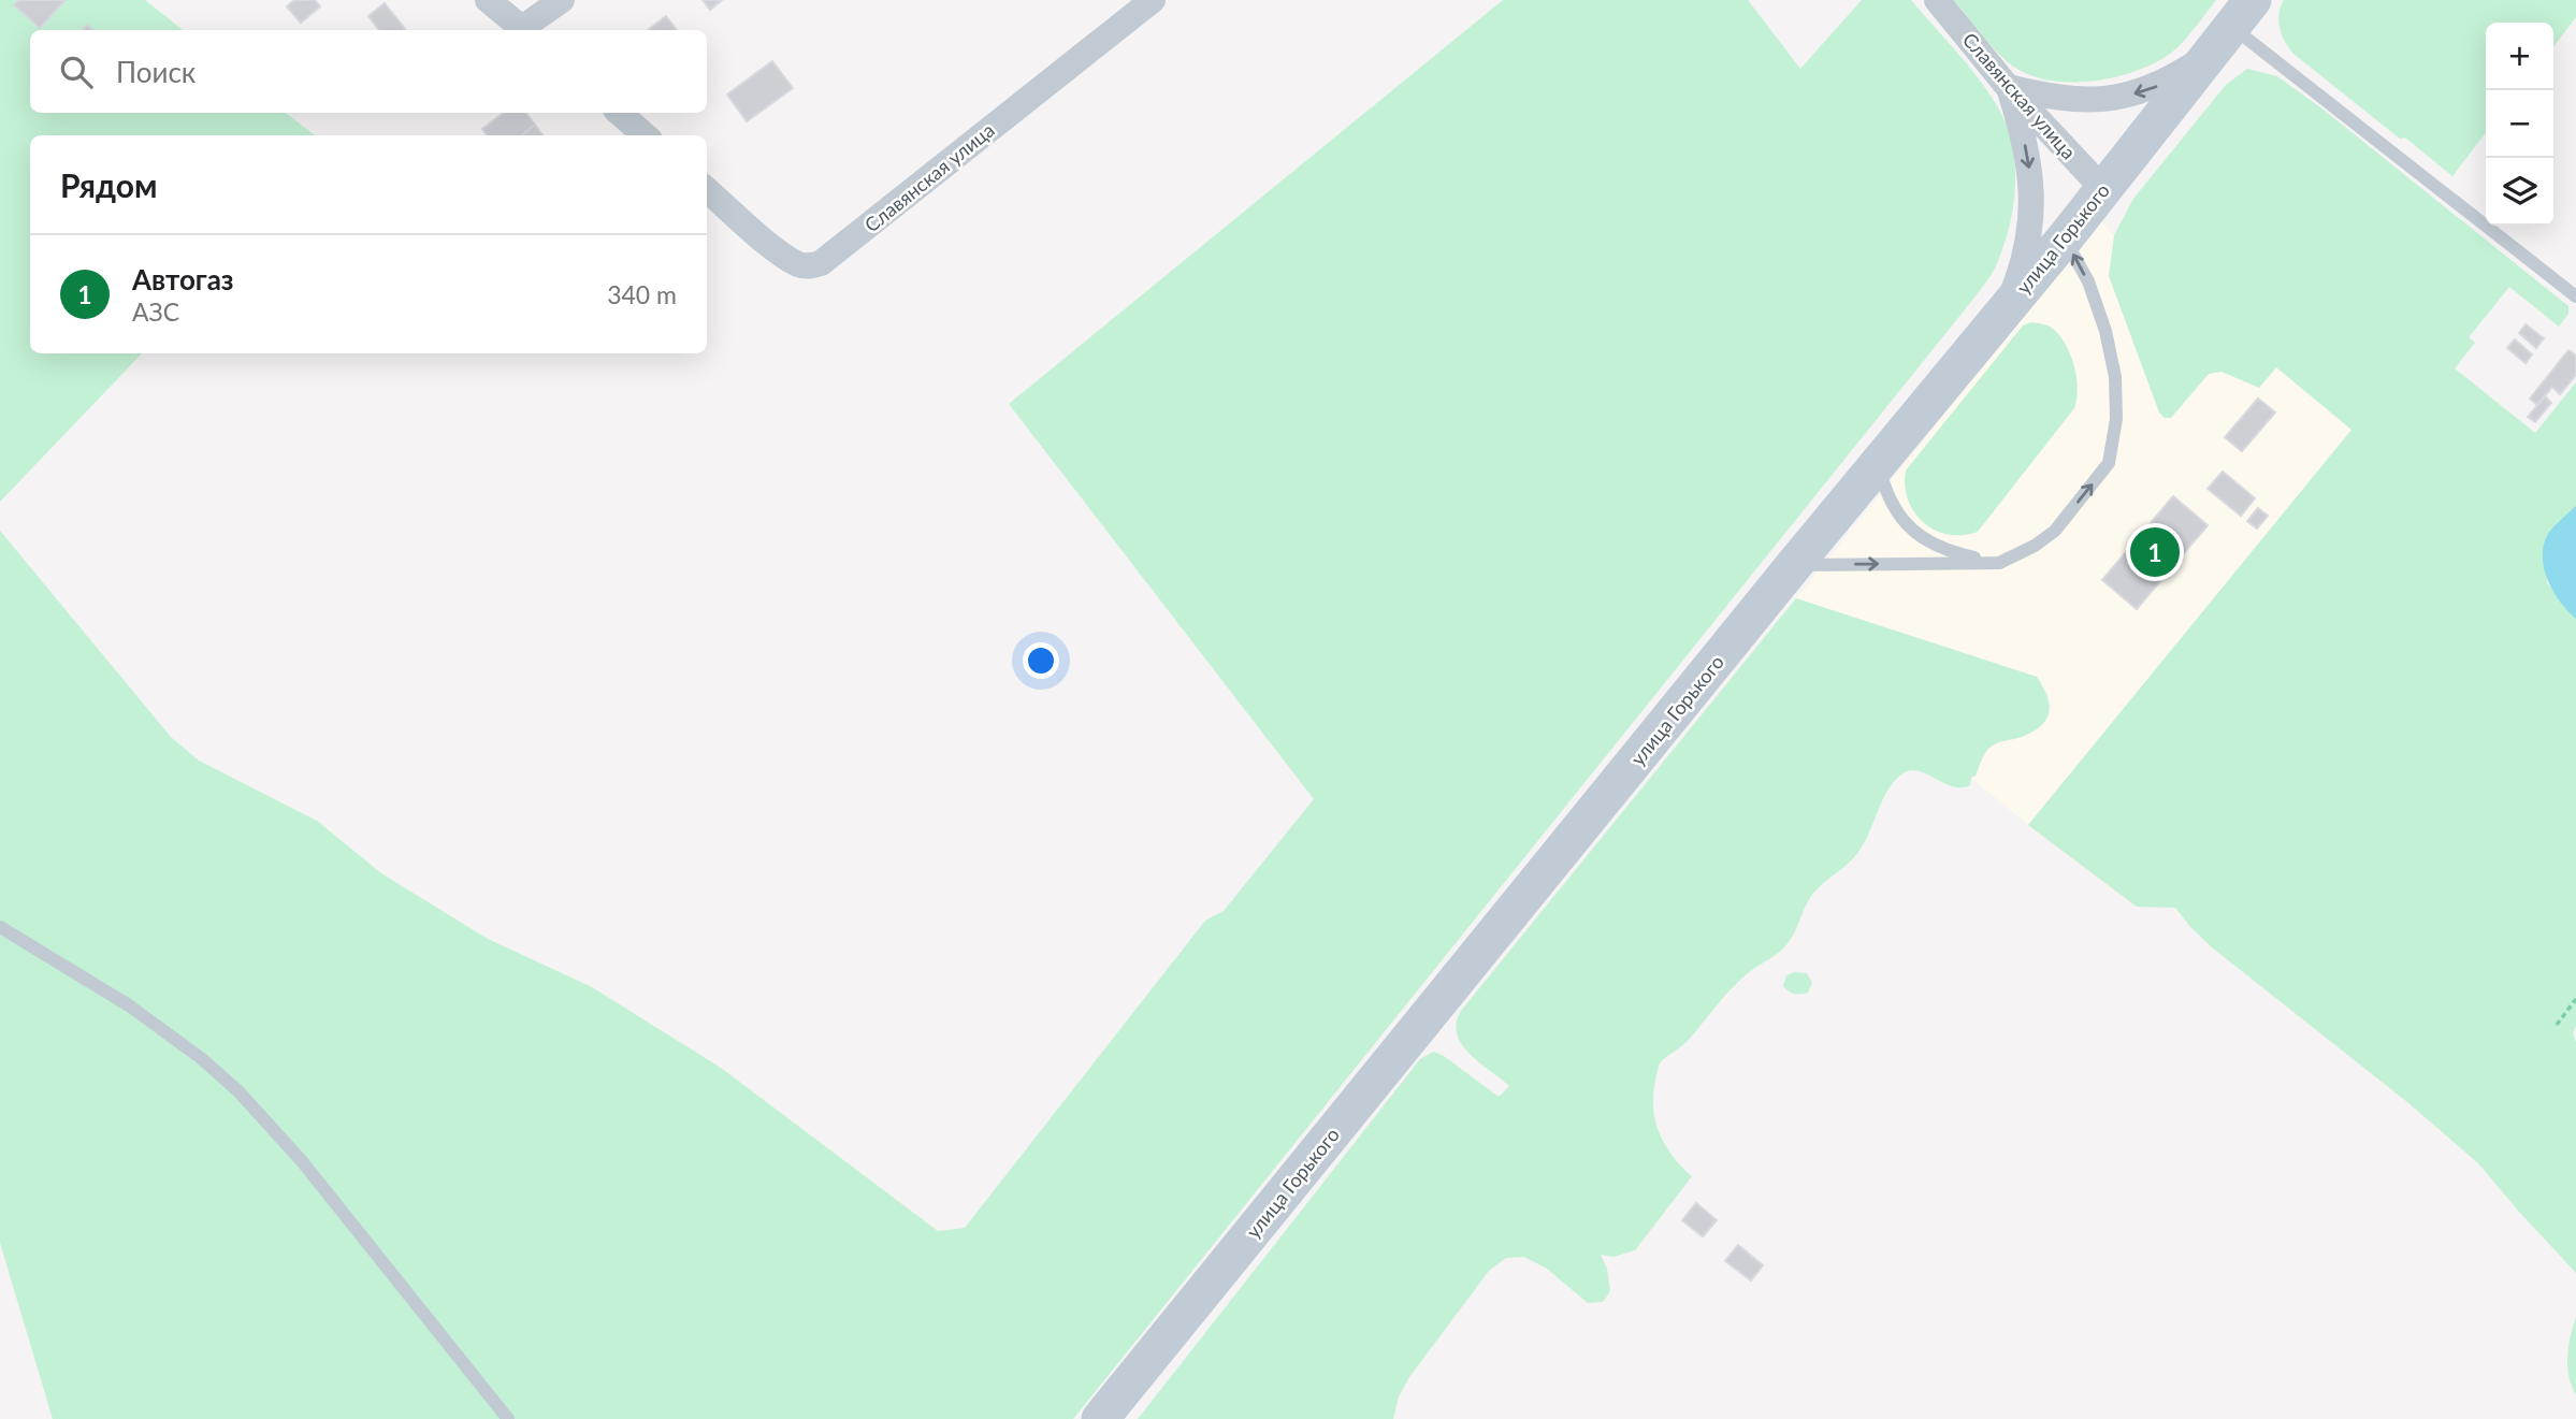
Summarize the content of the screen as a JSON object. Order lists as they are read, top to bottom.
{
  "streets": {
    "main road": ["улица Горького"],
    "street": ["Славянская улица"]
  },
  "crossings": [
    ["Славянская улица", "улица Горького"]
  ],
  "page": {
    "map_buttons": ["+", "−"],
    "search": "Поиск",
    "heading": "Рядом",
    "list": [
      {
        "mark": "1",
        "name": "Автогаз",
        "note": "АЗС",
        "value": "340 m"
      }
    ],
    "pins": "1"
  }
}
